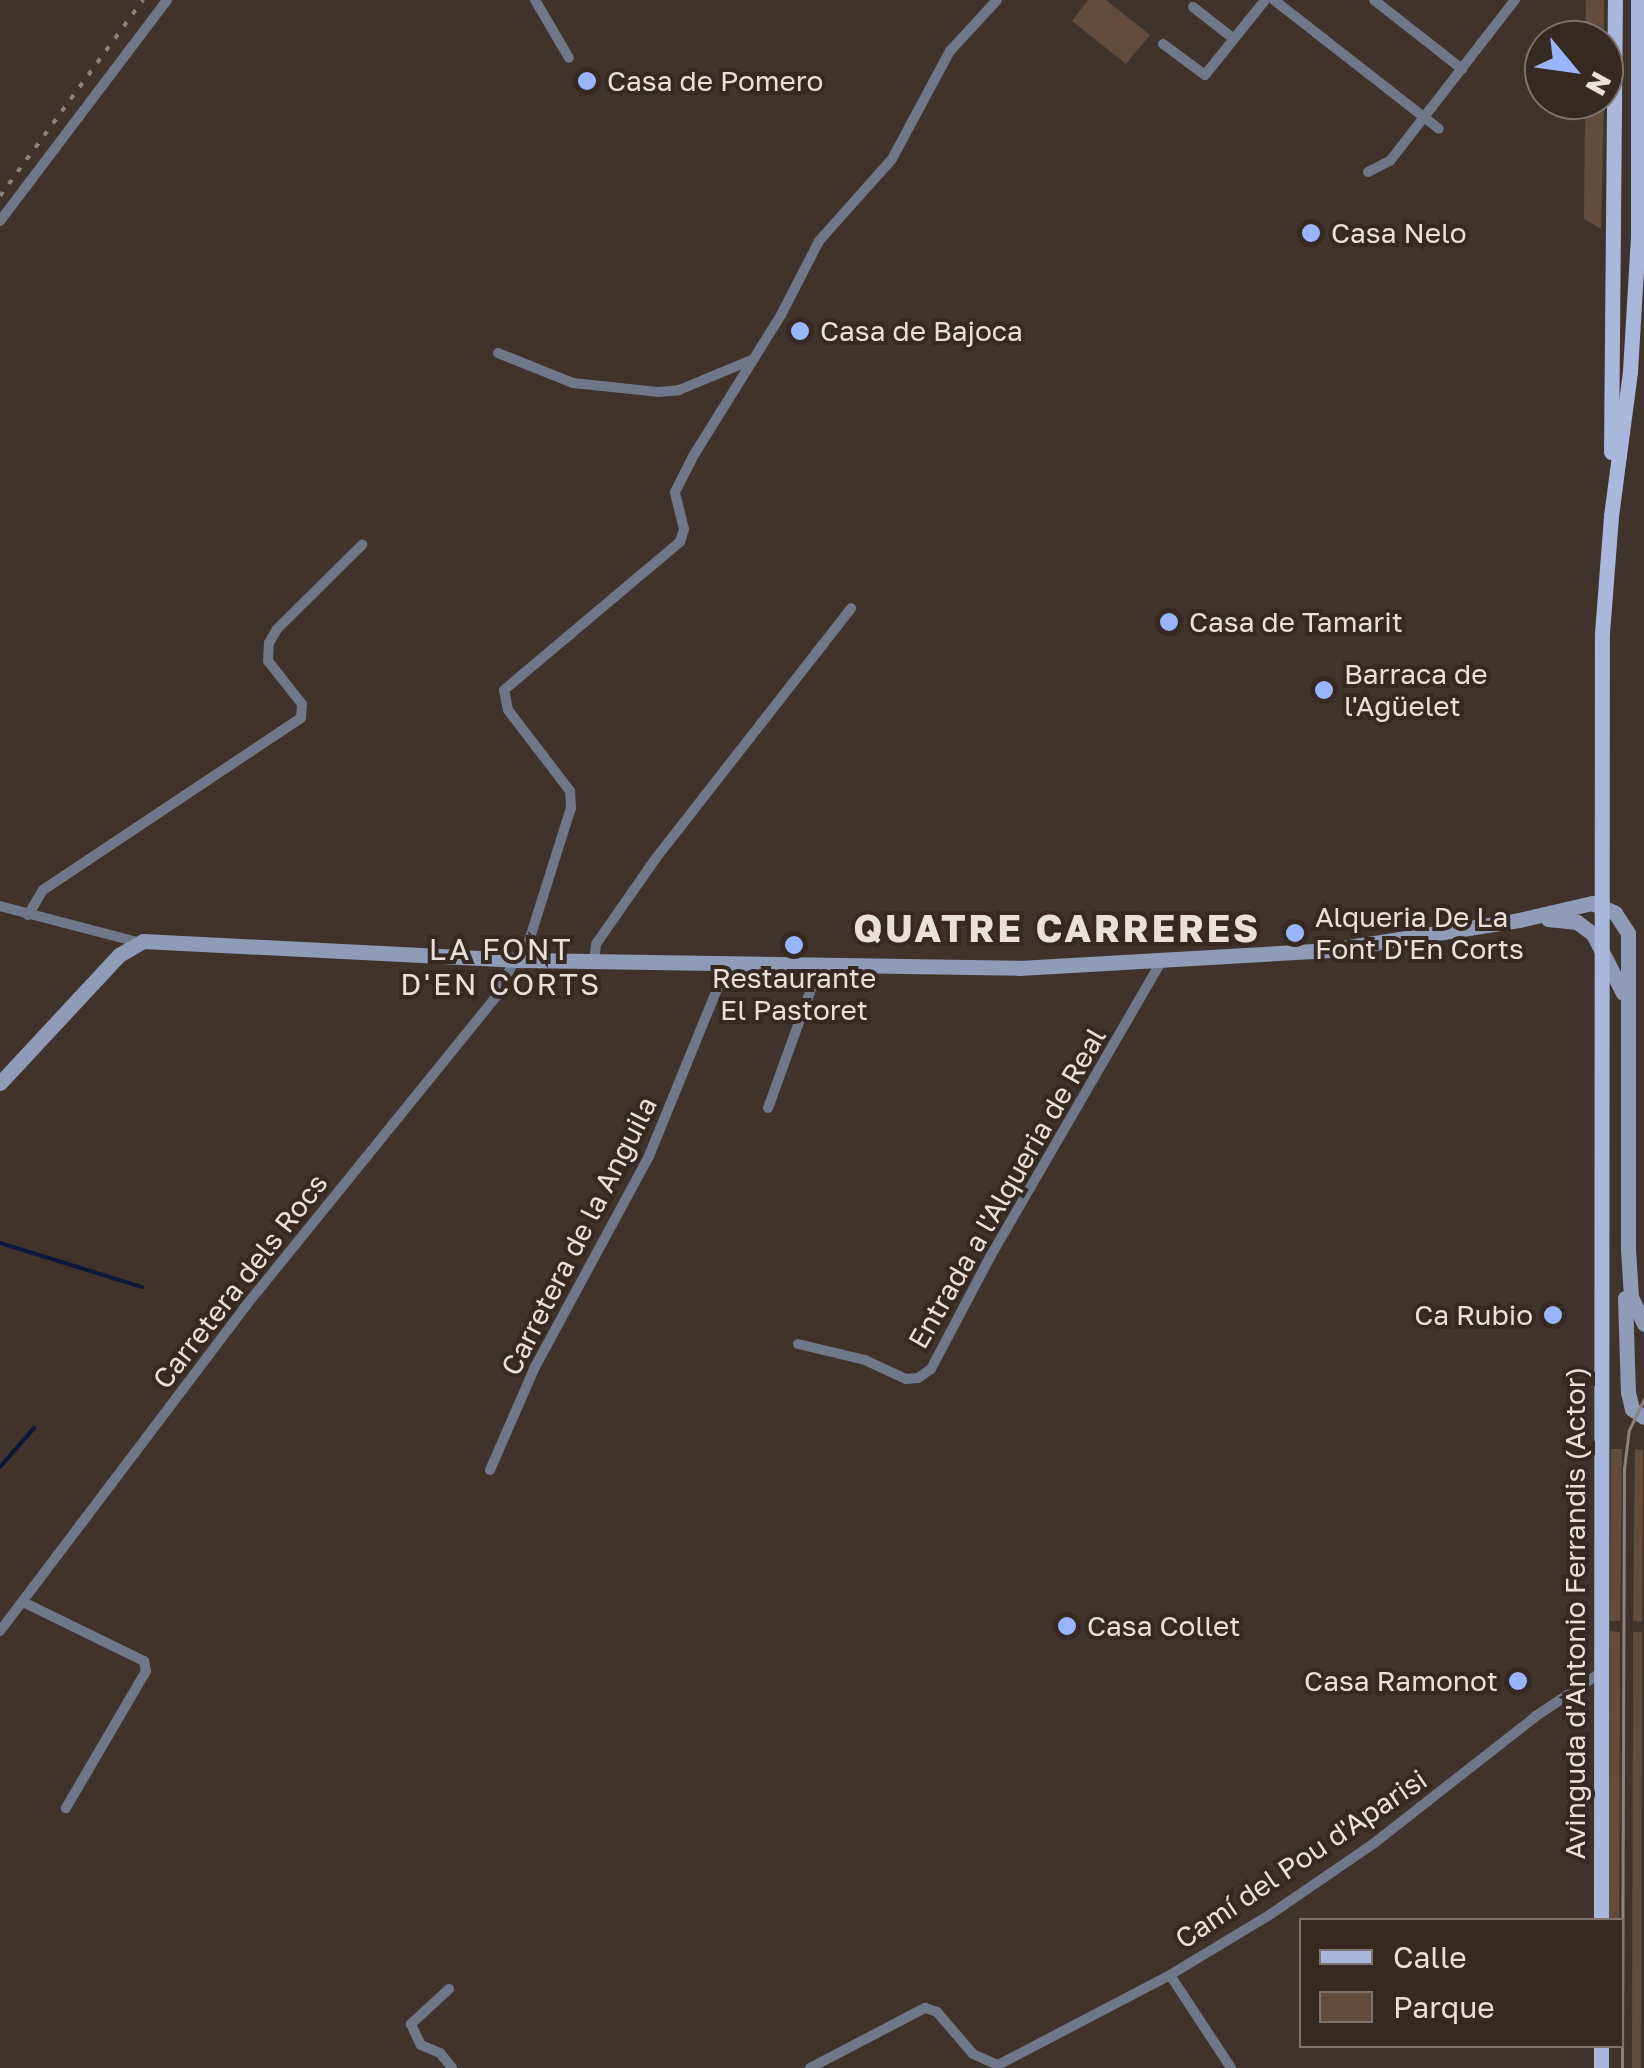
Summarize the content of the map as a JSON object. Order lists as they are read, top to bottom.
{
  "streets": {
    "main road": ["Avinguda d'Antonio Ferrandis (Actor)"],
    "street": [
      "Entrada a l'Alqueria de Real",
      "Carretera de la Anguila",
      "Carretera dels Rocs",
      "Camí del Pou d'Aparisi"
    ]
  },
  "crossings": [
    ["Avinguda d'Antonio Ferrandis (Actor)", "Camí del Pou d'Aparisi"]
  ],
  "districts": ["QUATRE CARRERES", "LA FONT D'EN CORTS"],
  "places": [
    "Casa de Pomero",
    "Casa Nelo",
    "Casa de Bajoca",
    "Casa de Tamarit",
    "Barraca de l'Agüelet",
    "Alqueria De La Font D'En Corts",
    "Restaurante El Pastoret",
    "Ca Rubio",
    "Casa Collet",
    "Casa Ramonot"
  ],
  "legend": ["Calle", "Parque"],
  "north": "bottom right"
}
